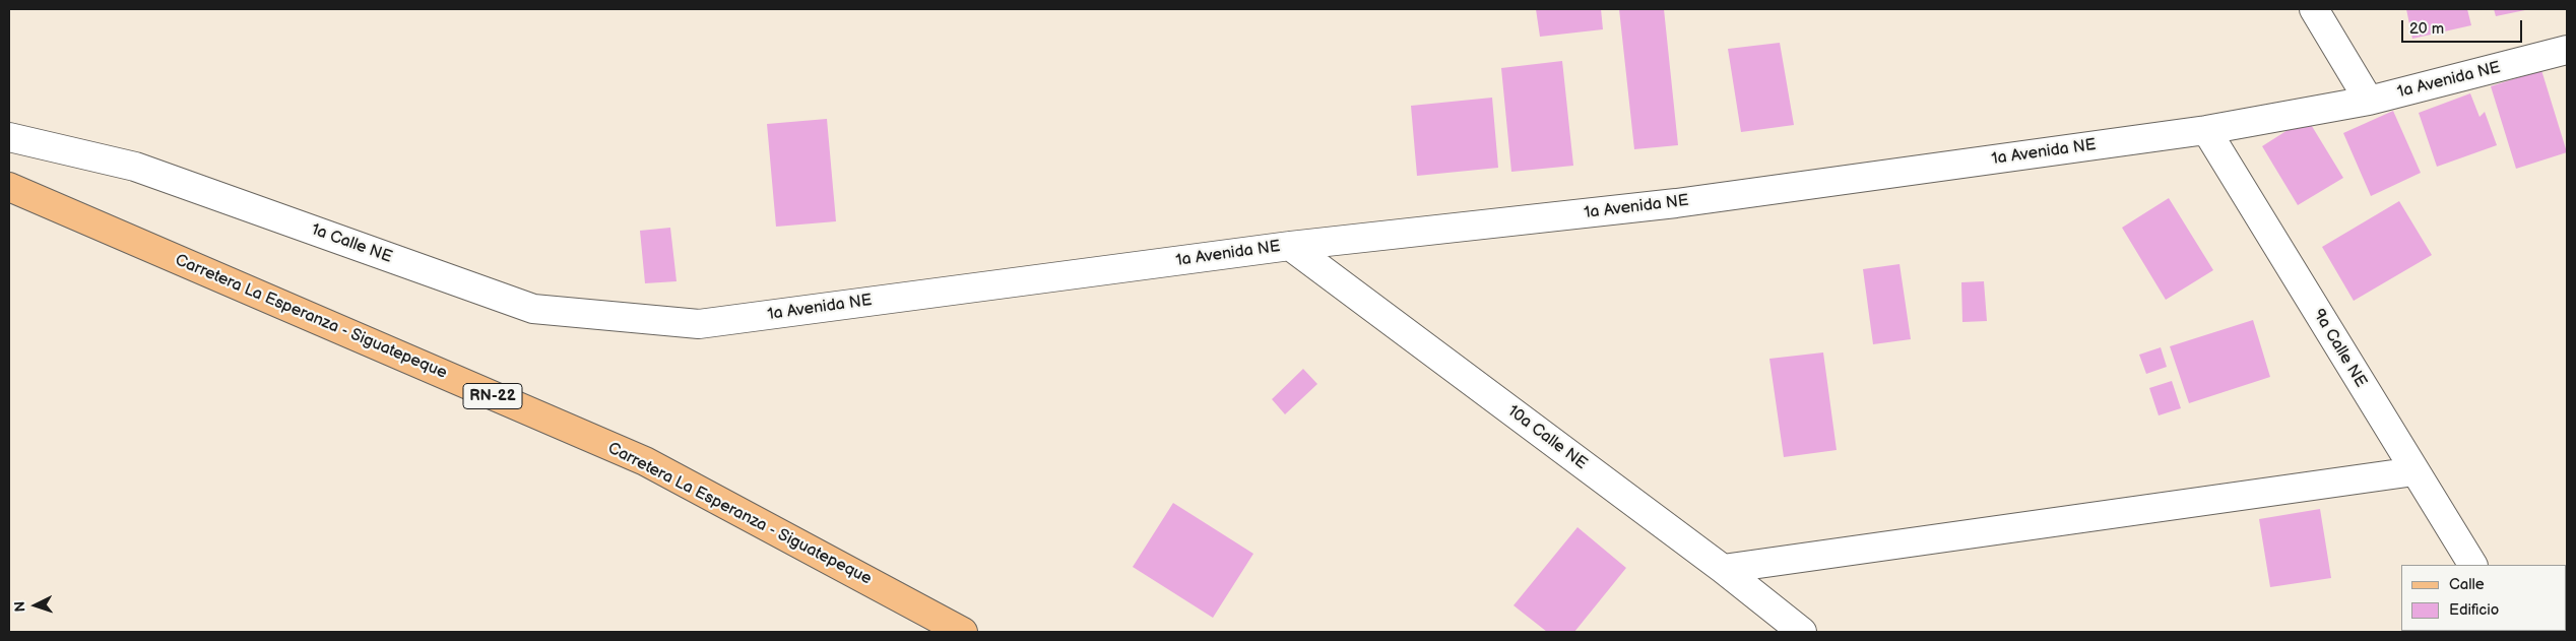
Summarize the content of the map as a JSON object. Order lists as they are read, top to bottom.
{
  "streets": {
    "main road": ["Carretera La Esperanza - Siguatepeque", "RN-22"],
    "street": [
      "1a Avenida NE",
      "1a Calle NE",
      "9a Calle NE",
      "10a Calle NE"
    ]
  },
  "crossings": [
    ["1a Avenida NE", "1a Calle NE"],
    ["1a Avenida NE", "9a Calle NE"],
    ["1a Avenida NE", "10a Calle NE"]
  ],
  "legend": ["Calle", "Edificio"],
  "scale_bar": "20 m",
  "north": "left"
}
